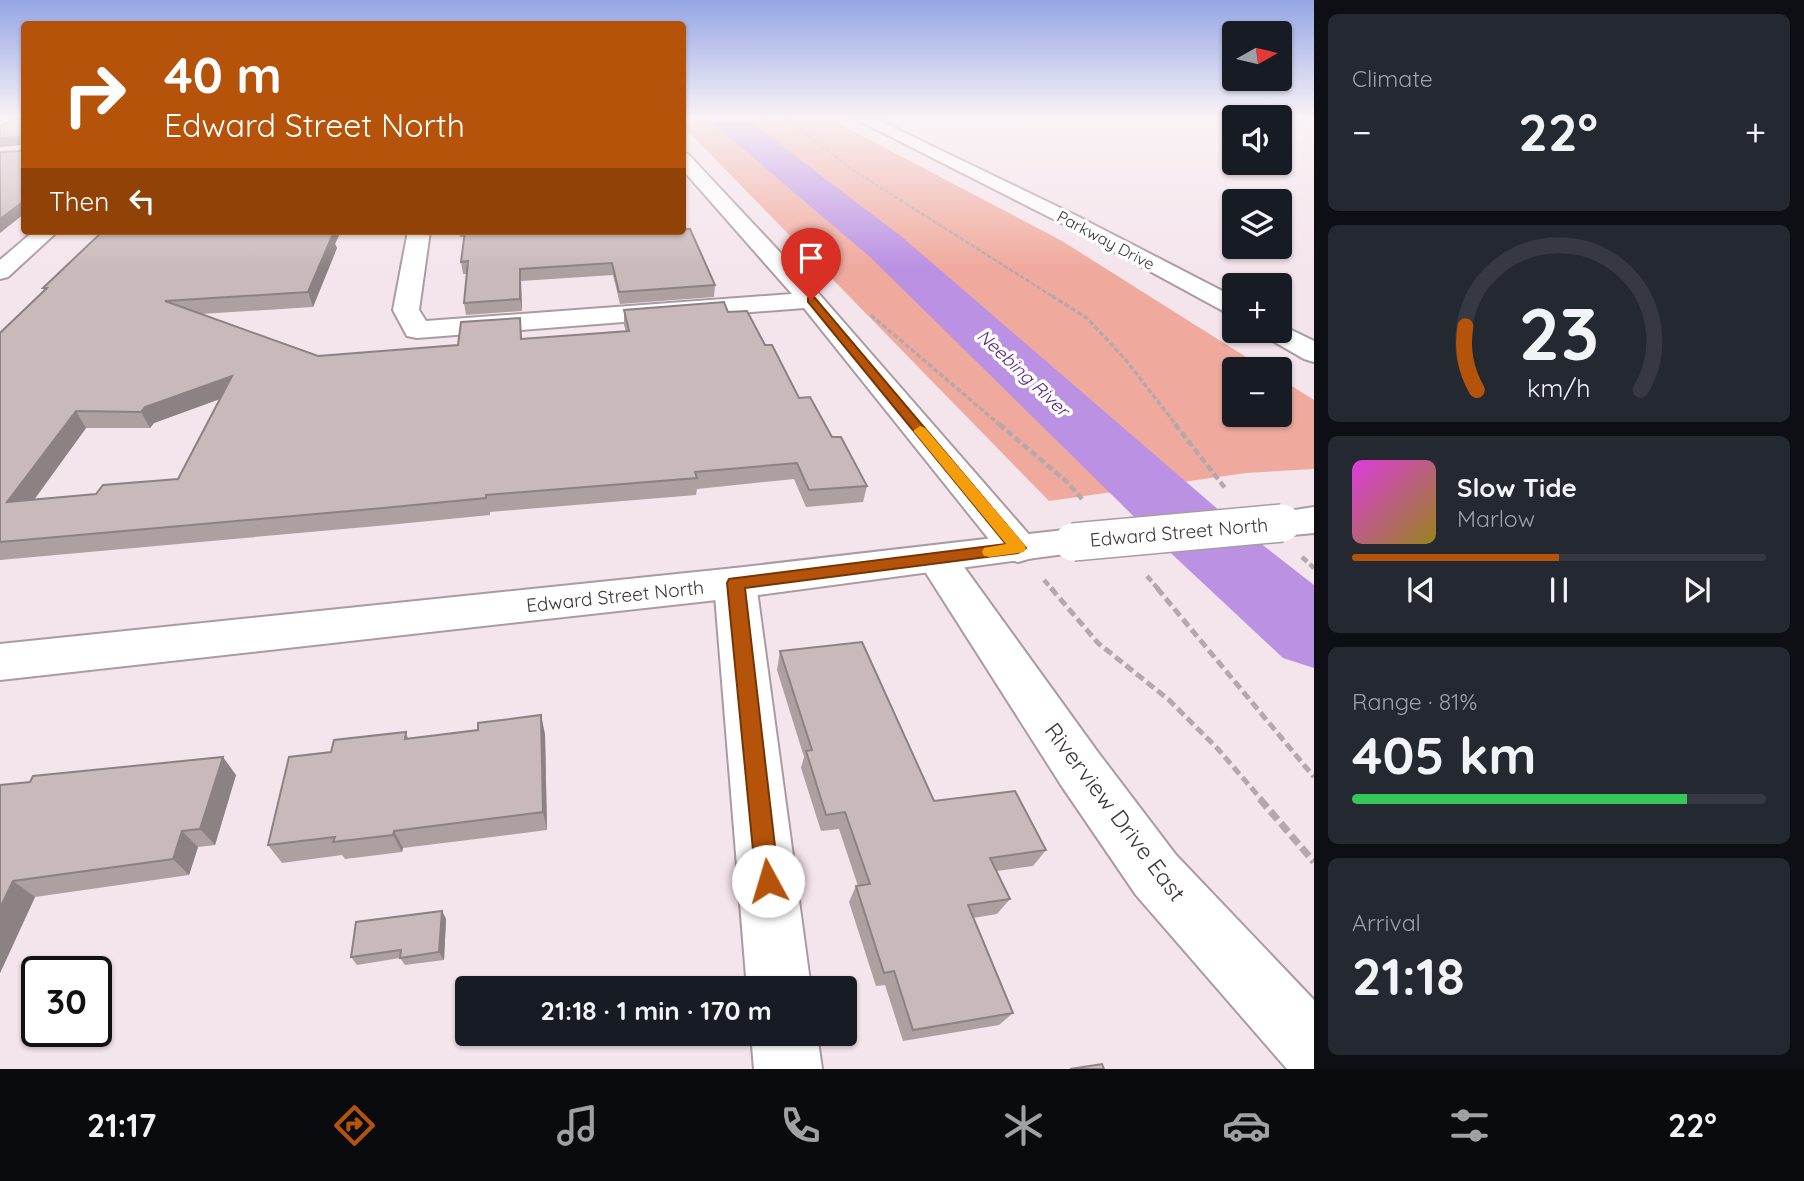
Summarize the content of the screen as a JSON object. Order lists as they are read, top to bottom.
{
  "streets": {
    "street": ["Parkway Drive", "Edward Street North", "Riverview Drive East"]
  },
  "crossings": [
    ["Edward Street North", "Riverview Drive East"]
  ],
  "water": ["Neebing River"],
  "north": "right",
  "page": {
    "tile": [
      "Climate",
      ["Range · 81%", "405 km"],
      ["Arrival", "21:18"]
    ],
    "map_buttons": ["+", "−"],
    "turn": ["40 m", "Edward Street North"],
    "heat": ["−", "22°", "+"],
    "then": "Then",
    "song": ["Slow Tide", "Marlow"],
    "limit": "30",
    "trip": "21:18 · 1 min · 170 m",
    "tabs": ["21:17", "22°"],
    "gauge": ["23", "km/h"]
  }
}
